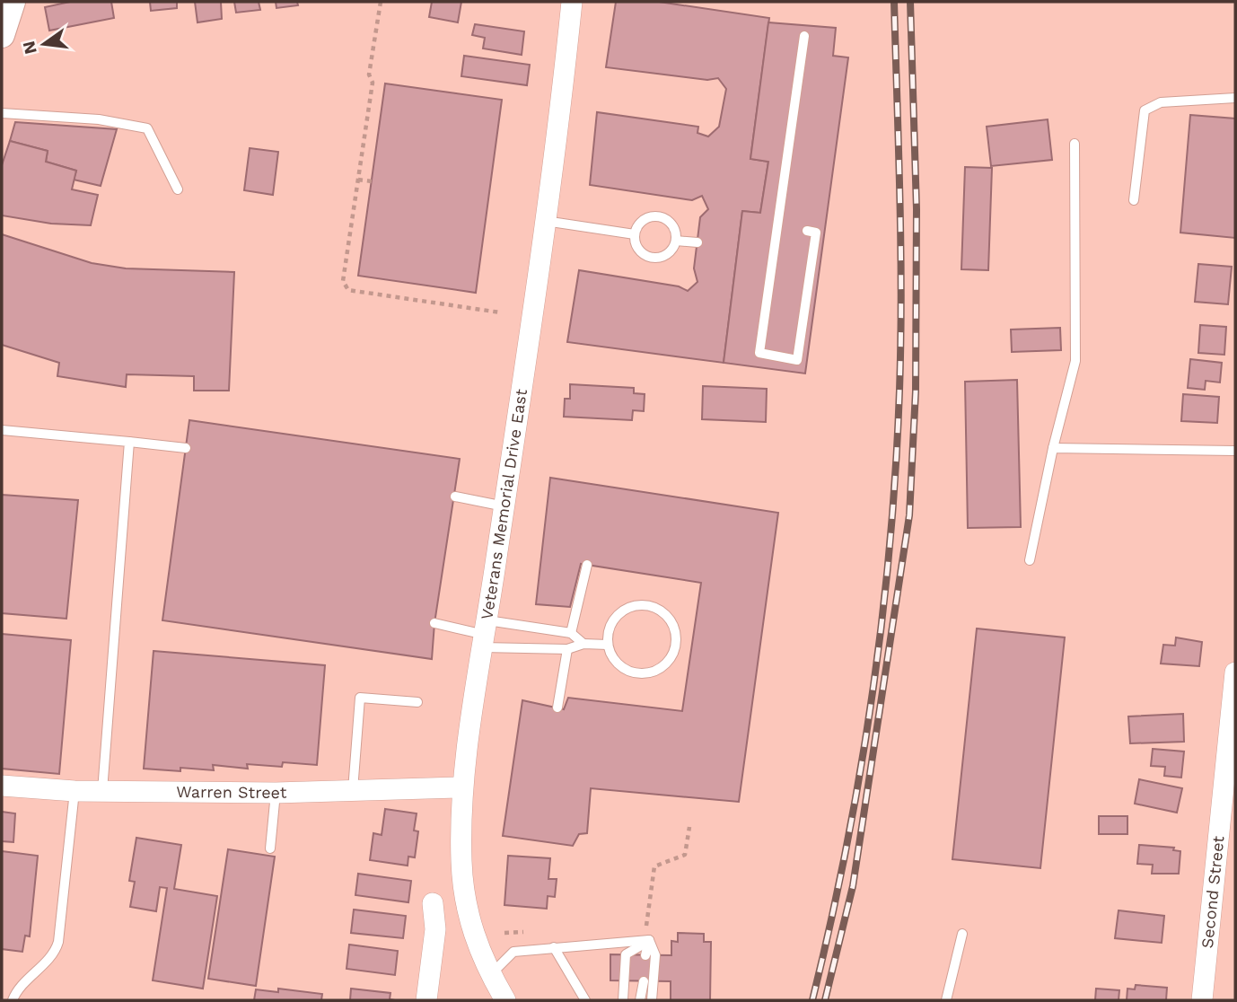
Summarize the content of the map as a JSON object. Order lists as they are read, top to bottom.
{
  "streets": {
    "street": ["Veterans Memorial Drive East", "Warren Street", "Second Street"]
  },
  "crossings": [
    ["Veterans Memorial Drive East", "Warren Street"]
  ],
  "north": "left"
}
